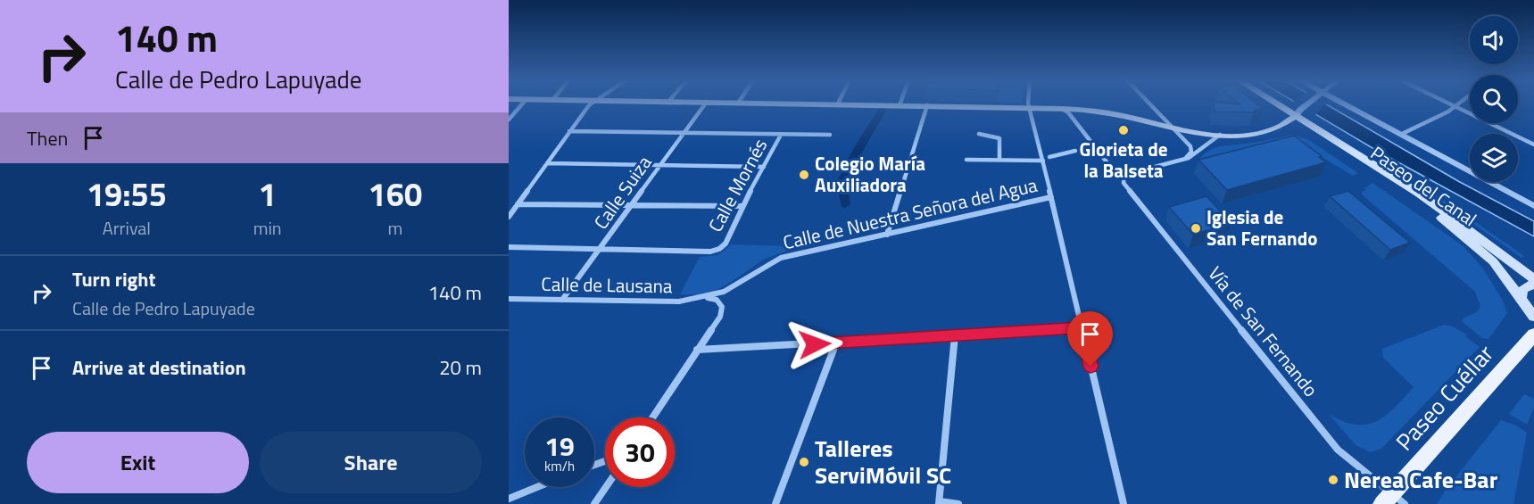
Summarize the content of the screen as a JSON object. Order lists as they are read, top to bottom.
{
  "streets": {
    "main road": ["Paseo del Canal", "Paseo Cuéllar"],
    "street": [
      "Calle Mornés",
      "Calle Suiza",
      "Calle de Nuestra Señora del Agua",
      "Calle de Lausana",
      "Vía de San Fernando"
    ]
  },
  "crossings": [
    ["Calle Mornés", "Calle Suiza"],
    ["Calle Suiza", "Calle de Lausana"],
    ["Calle de Nuestra Señora del Agua", "Calle de Lausana"],
    ["Vía de San Fernando", "Paseo Cuéllar"]
  ],
  "places": [
    "Glorieta de la Balseta",
    "Colegio María Auxiliadora",
    "Iglesia de San Fernando",
    "Talleres ServiMóvil SC",
    "Nerea Cafe-Bar"
  ],
  "page": {
    "turn": ["140 m", "Calle de Pedro Lapuyade"],
    "then": "Then",
    "eta": [
      "19:55",
      "Arrival",
      "1",
      "min",
      "160",
      "m"
    ],
    "list": [
      {
        "name": "Turn right",
        "note": "Calle de Pedro Lapuyade",
        "value": "140 m"
      },
      {
        "name": "Arrive at destination",
        "value": "20 m"
      }
    ],
    "speed": "19 km/h",
    "limit": "30",
    "buttons": ["Exit", "Share"]
  }
}
